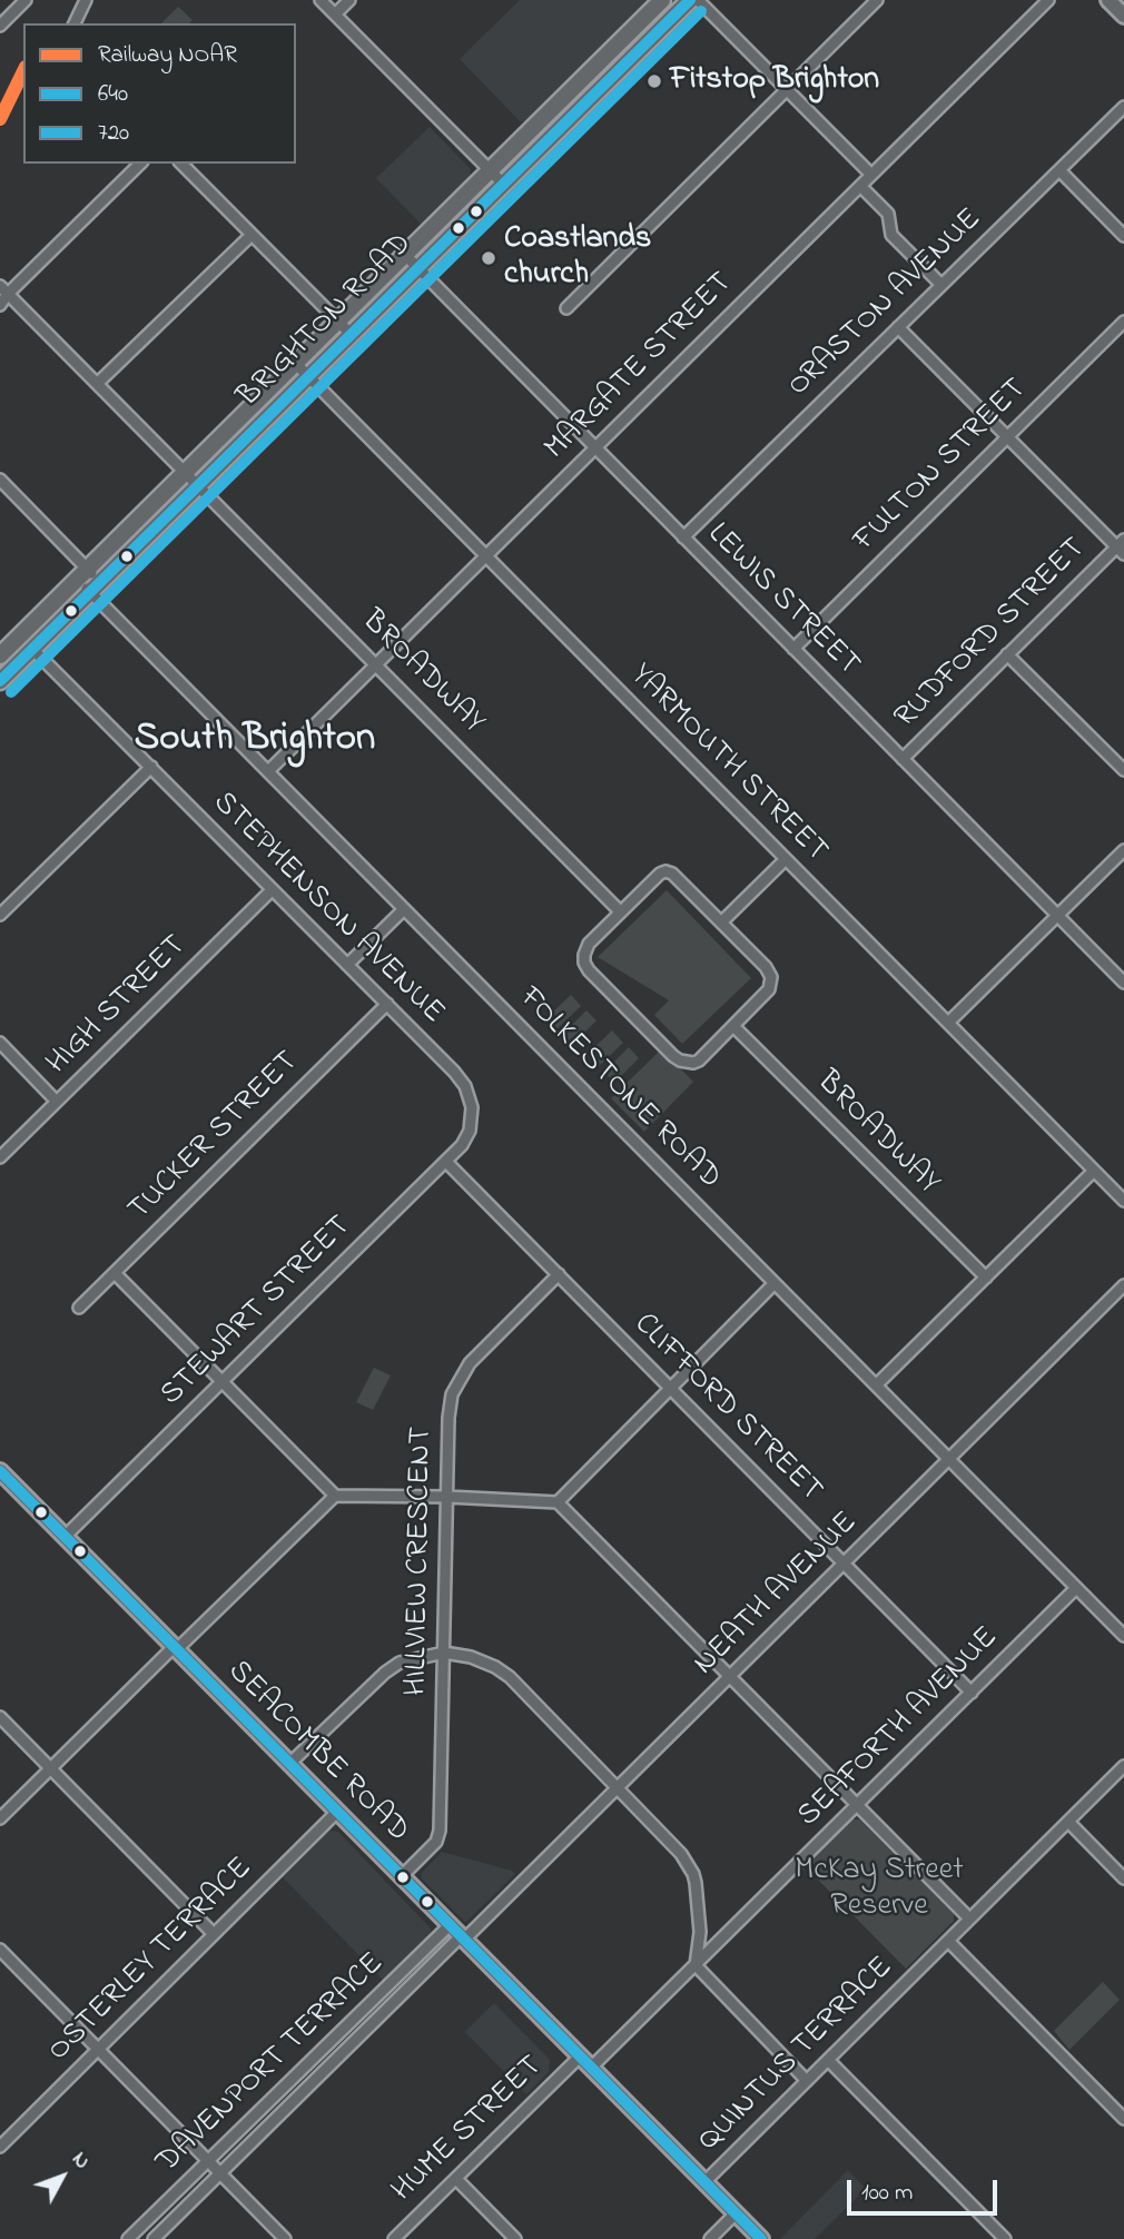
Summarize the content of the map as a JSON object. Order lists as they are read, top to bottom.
{
  "streets": {
    "main road": ["BRIGHTON ROAD", "SEACOMBE ROAD"],
    "street": [
      "ORASTON AVENUE",
      "MARGATE STREET",
      "FULTON STREET",
      "LEWIS STREET",
      "RUDFORD STREET",
      "BROADWAY",
      "YARMOUTH STREET",
      "STEPHENSON AVENUE",
      "HIGH STREET",
      "FOLKESTONE ROAD",
      "TUCKER STREET",
      "STEWART STREET",
      "CLIFFORD STREET",
      "HILLVIEW CRESCENT",
      "NEATH AVENUE",
      "SEAFORTH AVENUE",
      "OSTERLEY TERRACE",
      "QUINTUS TERRACE",
      "DAVENPORT TERRACE",
      "HUME STREET"
    ]
  },
  "crossings": [
    ["ORASTON AVENUE", "LEWIS STREET"],
    ["BRIGHTON ROAD", "LEWIS STREET"],
    ["BRIGHTON ROAD", "BROADWAY"],
    ["BRIGHTON ROAD", "YARMOUTH STREET"],
    ["BRIGHTON ROAD", "STEPHENSON AVENUE"],
    ["BRIGHTON ROAD", "FOLKESTONE ROAD"],
    ["MARGATE STREET", "LEWIS STREET"],
    ["MARGATE STREET", "BROADWAY"],
    ["MARGATE STREET", "YARMOUTH STREET"],
    ["MARGATE STREET", "FOLKESTONE ROAD"],
    ["FULTON STREET", "LEWIS STREET"],
    ["LEWIS STREET", "RUDFORD STREET"],
    ["STEPHENSON AVENUE", "HIGH STREET"],
    ["STEPHENSON AVENUE", "TUCKER STREET"],
    ["STEPHENSON AVENUE", "STEWART STREET"],
    ["FOLKESTONE ROAD", "NEATH AVENUE"],
    ["FOLKESTONE ROAD", "SEAFORTH AVENUE"],
    ["STEWART STREET", "CLIFFORD STREET"],
    ["STEWART STREET", "SEACOMBE ROAD"],
    ["CLIFFORD STREET", "HILLVIEW CRESCENT"],
    ["CLIFFORD STREET", "NEATH AVENUE"],
    ["CLIFFORD STREET", "SEAFORTH AVENUE"],
    ["HILLVIEW CRESCENT", "SEACOMBE ROAD"],
    ["NEATH AVENUE", "SEACOMBE ROAD"],
    ["NEATH AVENUE", "DAVENPORT TERRACE"],
    ["SEAFORTH AVENUE", "SEACOMBE ROAD"],
    ["SEACOMBE ROAD", "OSTERLEY TERRACE"],
    ["SEACOMBE ROAD", "QUINTUS TERRACE"],
    ["SEACOMBE ROAD", "DAVENPORT TERRACE"],
    ["SEACOMBE ROAD", "HUME STREET"]
  ],
  "districts": ["South Brighton"],
  "parks": ["McKay Street Reserve"],
  "places": ["Fitstop Brighton", "Coastlands church"],
  "lines": ["transit line 720", "rail line NOAR", "transit line 640"],
  "legend": ["Railway NOAR", "640", "720"],
  "scale_bar": "100 m",
  "north": "top right"
}
